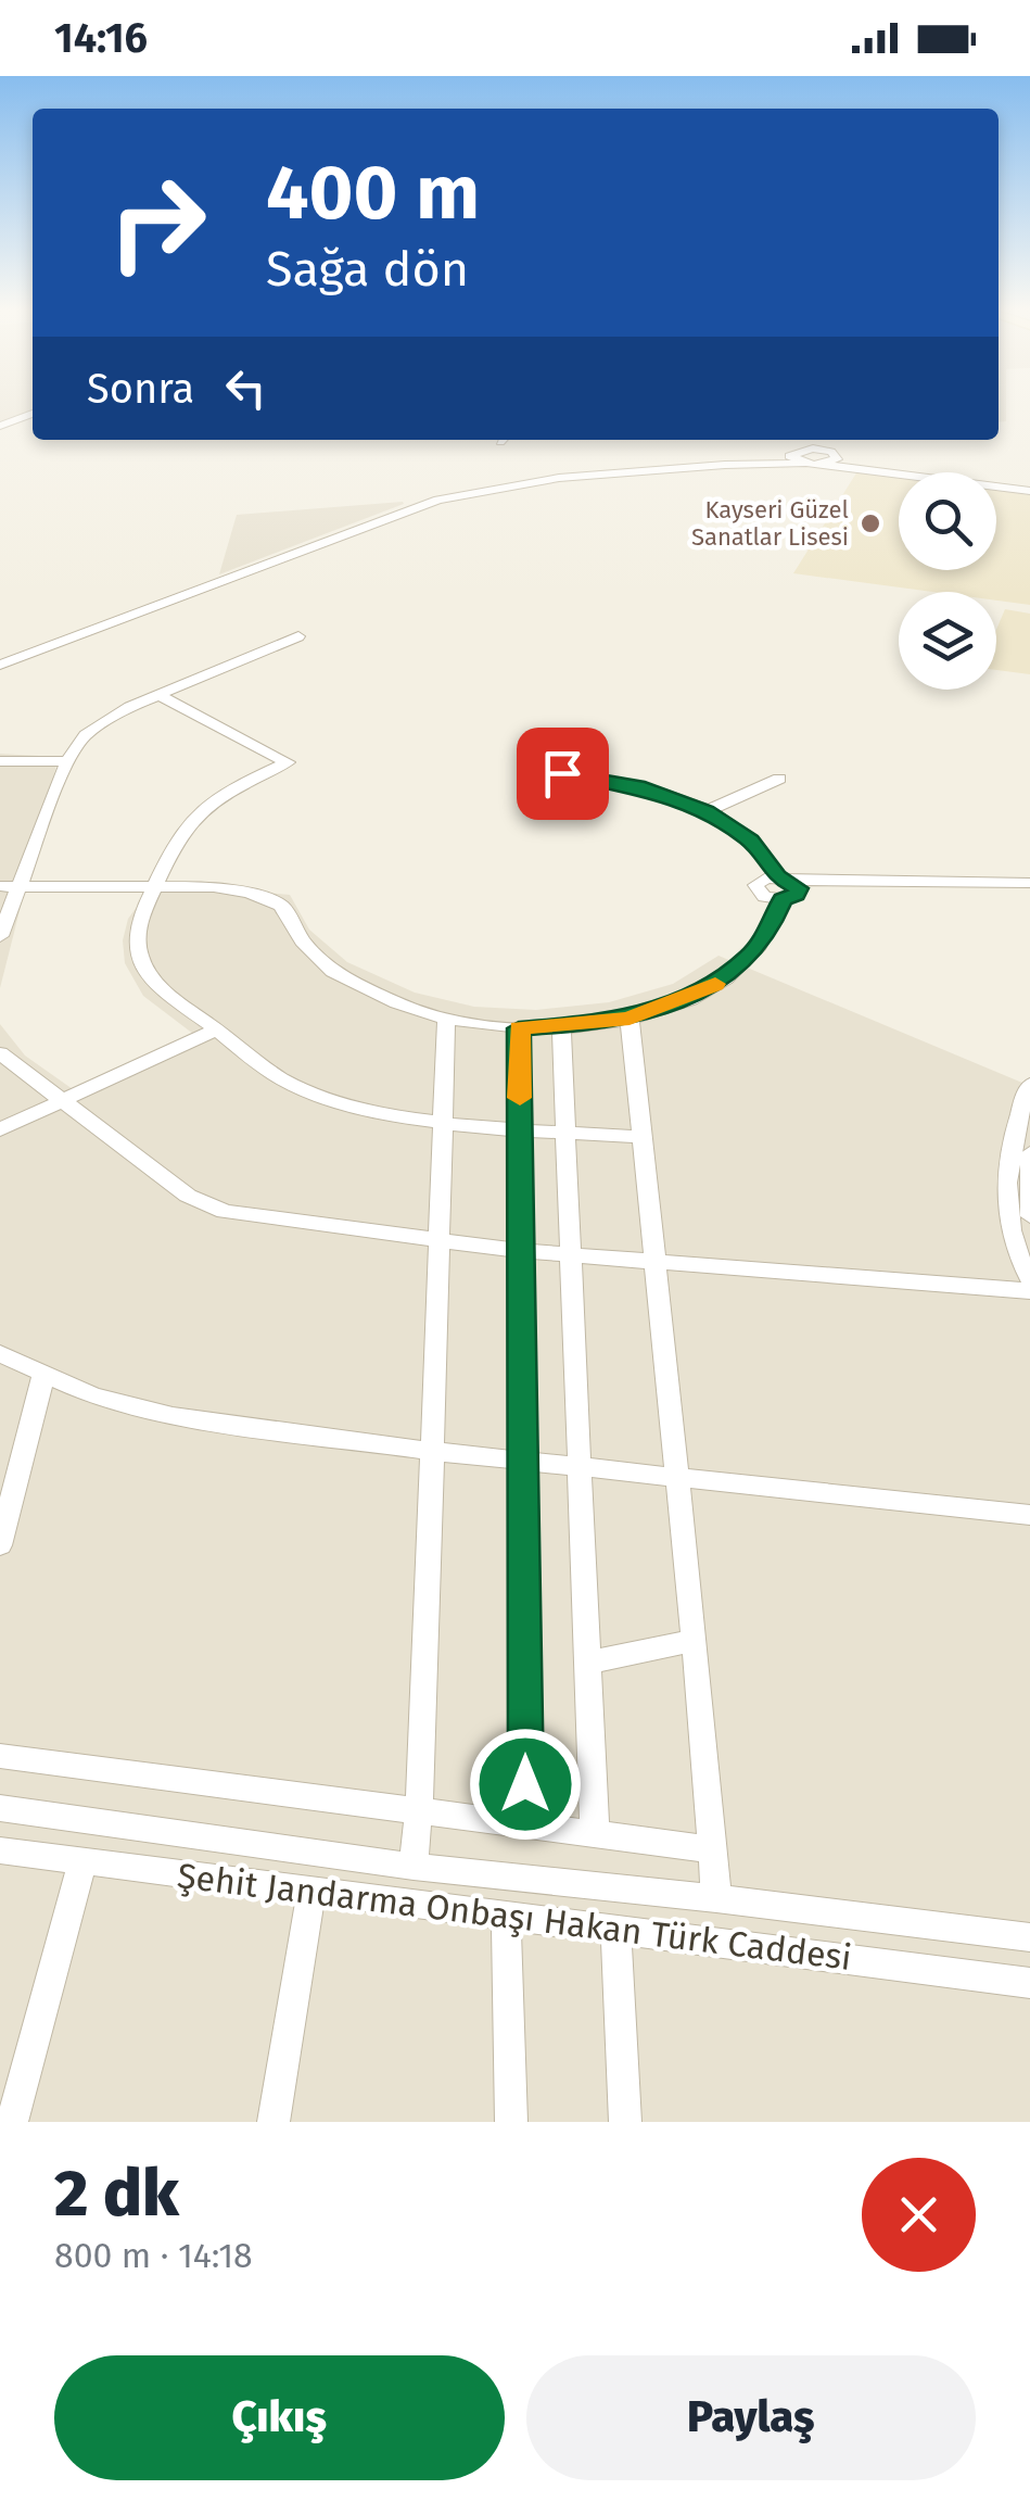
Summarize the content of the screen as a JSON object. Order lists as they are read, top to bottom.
{
  "streets": {
    "street": ["Şehit Jandarma Onbaşı Hakan Türk Caddesi"]
  },
  "places": ["Kayseri Güzel Sanatlar Lisesi"],
  "page": {
    "status": "14:16",
    "turn": ["400 m", "Sağa dön"],
    "then": "Sonra",
    "heading": ["2 dk", "800 m · 14:18"],
    "buttons": ["Çıkış", "Paylaş"]
  }
}
